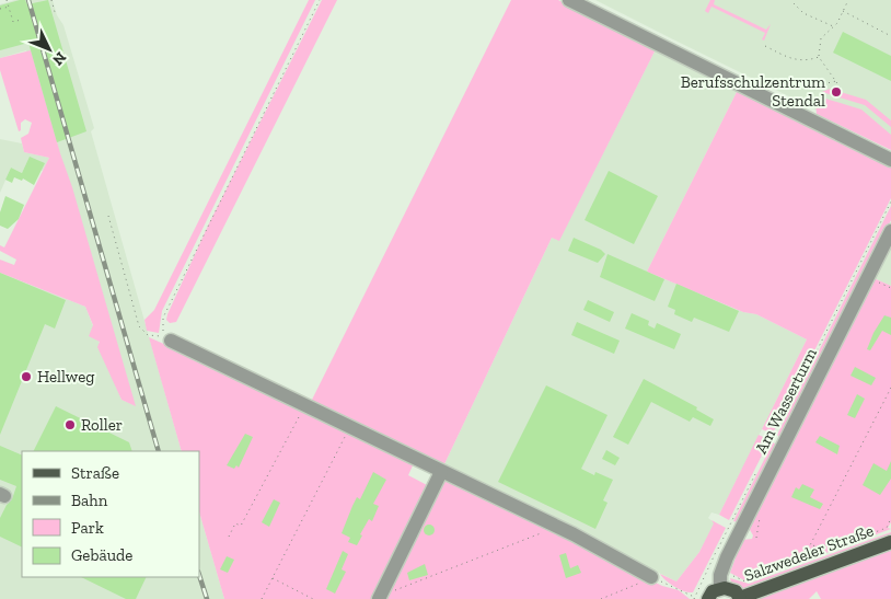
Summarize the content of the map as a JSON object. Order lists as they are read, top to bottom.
{
  "streets": {
    "main road": ["Salzwedeler Straße"],
    "street": ["Am Wasserturm"]
  },
  "places": ["Berufsschulzentrum Stendal", "Hellweg", "Roller"],
  "legend": [
    "Straße",
    "Bahn",
    "Park",
    "Gebäude"
  ],
  "north": "bottom right"
}
